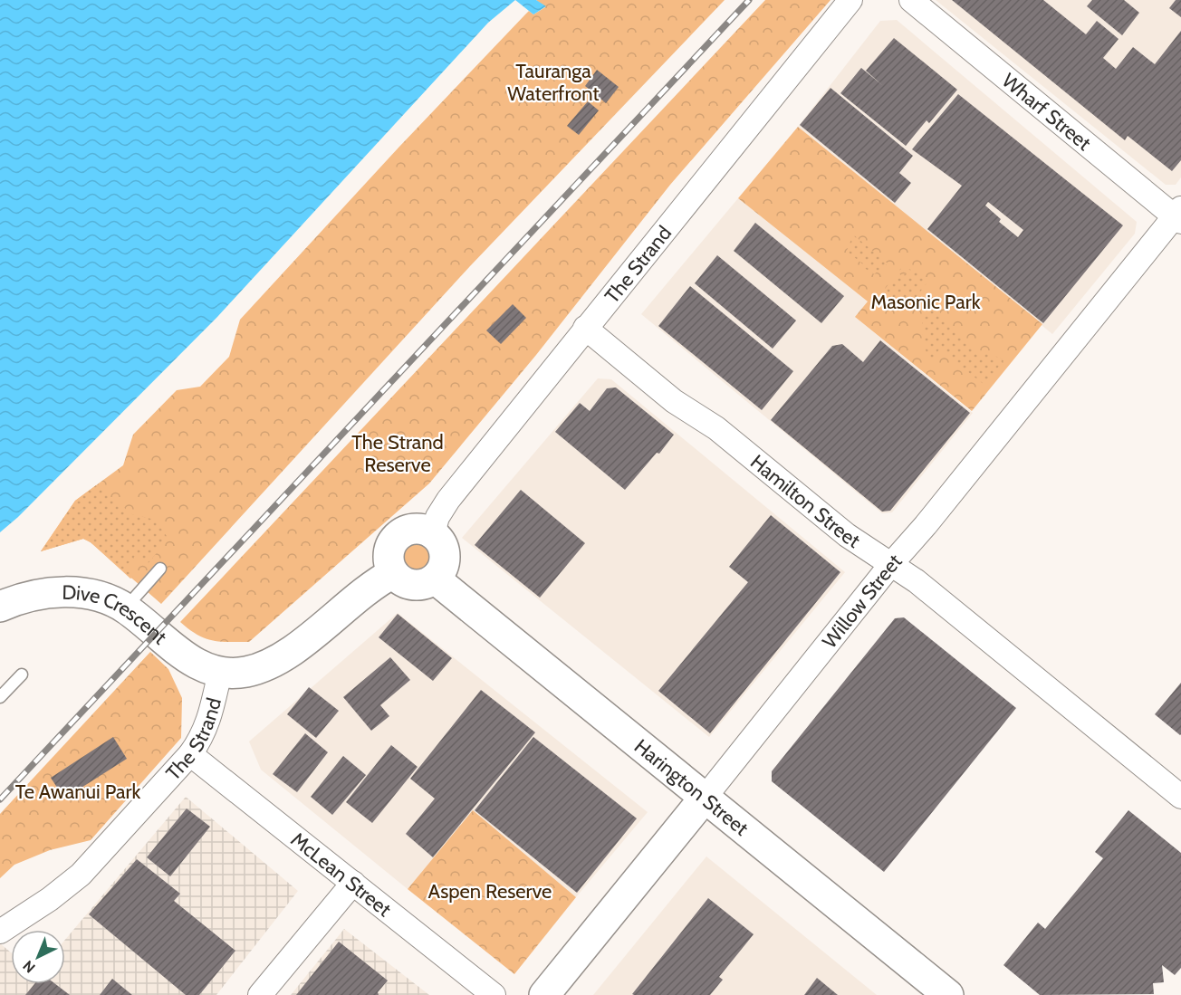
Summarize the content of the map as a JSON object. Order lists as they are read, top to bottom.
{
  "streets": {
    "street": [
      "Wharf Street",
      "The Strand",
      "Hamilton Street",
      "Willow Street",
      "Dive Crescent",
      "Harington Street",
      "McLean Street"
    ]
  },
  "crossings": [
    ["Wharf Street", "Willow Street"],
    ["The Strand", "Hamilton Street"],
    ["The Strand", "Dive Crescent"],
    ["The Strand", "Harington Street"],
    ["The Strand", "McLean Street"],
    ["Hamilton Street", "Willow Street"],
    ["Willow Street", "Harington Street"]
  ],
  "parks": [
    "Tauranga Waterfront",
    "Masonic Park",
    "The Strand Reserve",
    "Te Awanui Park",
    "Aspen Reserve"
  ],
  "north": "bottom left"
}
